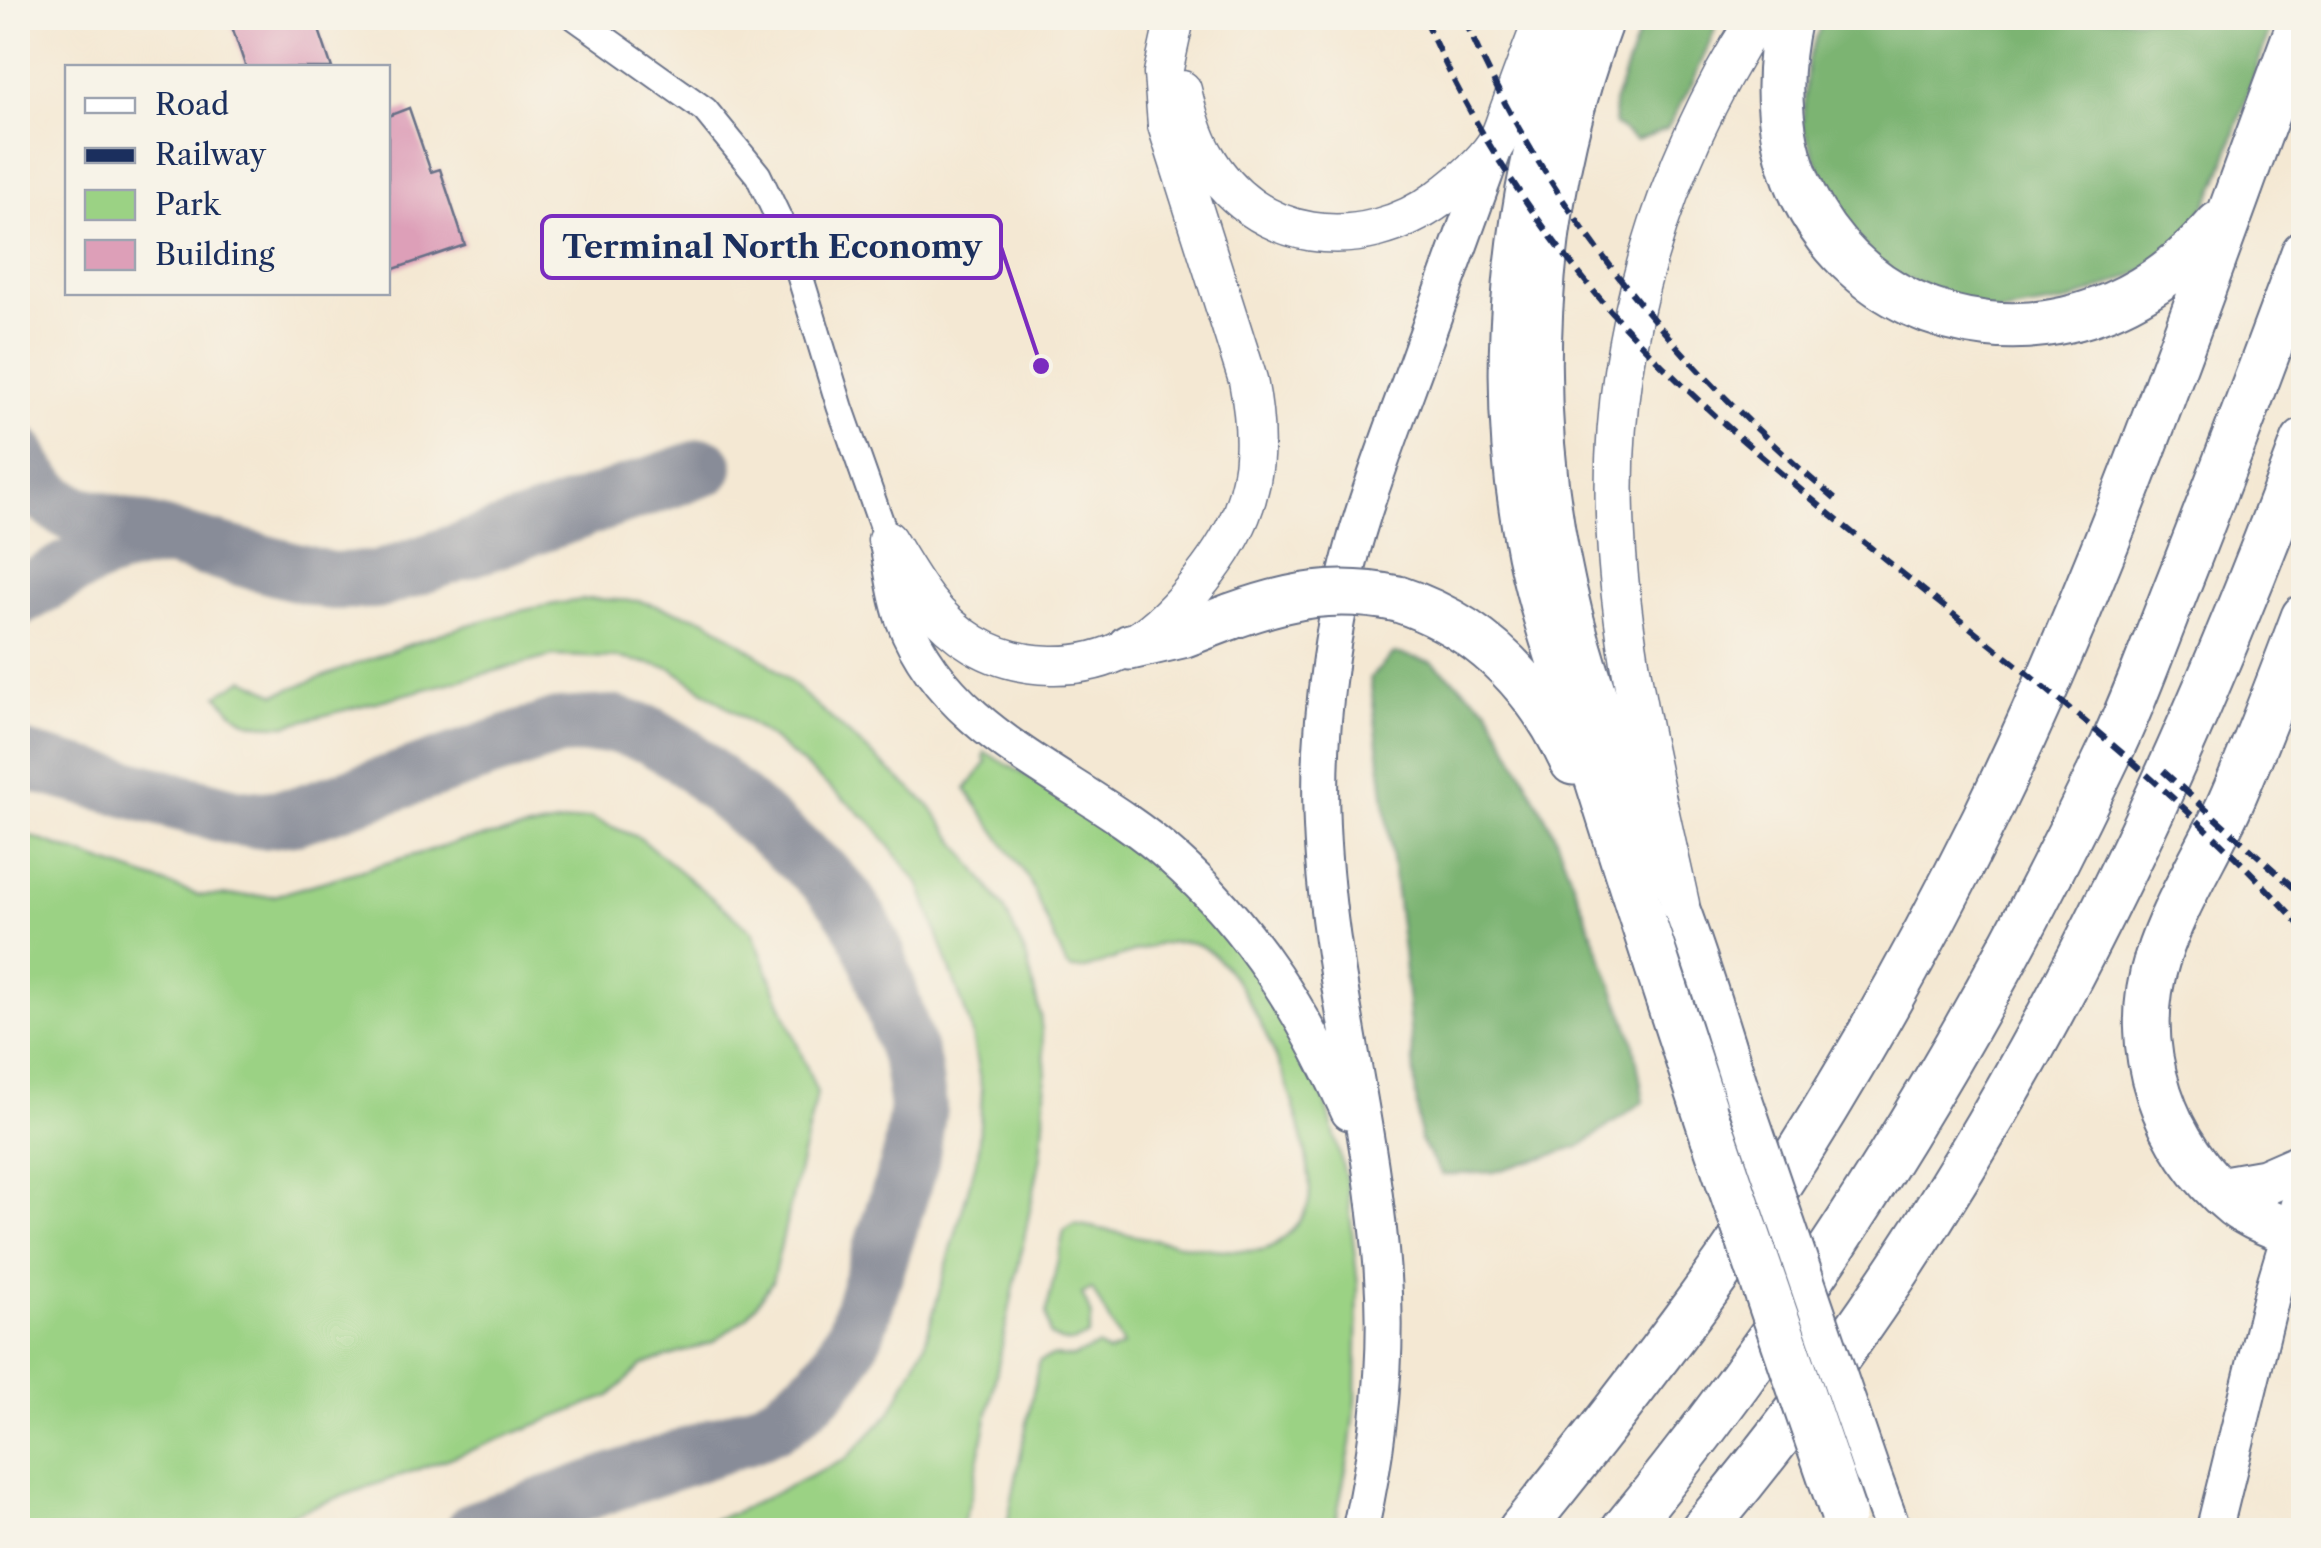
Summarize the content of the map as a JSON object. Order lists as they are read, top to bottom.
{
  "places": ["Terminal North Economy"],
  "legend": [
    "Road",
    "Railway",
    "Park",
    "Building"
  ]
}
